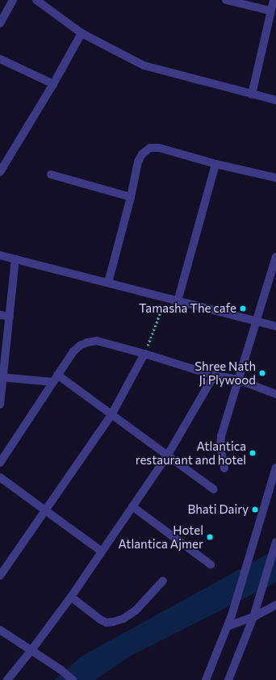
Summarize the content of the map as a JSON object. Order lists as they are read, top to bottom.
{
  "places": [
    "Tamasha The cafe",
    "Shree Nath Ji Plywood",
    "Atlantica restaurant and hotel",
    "Bhati Dairy",
    "Hotel Atlantica Ajmer"
  ]
}
